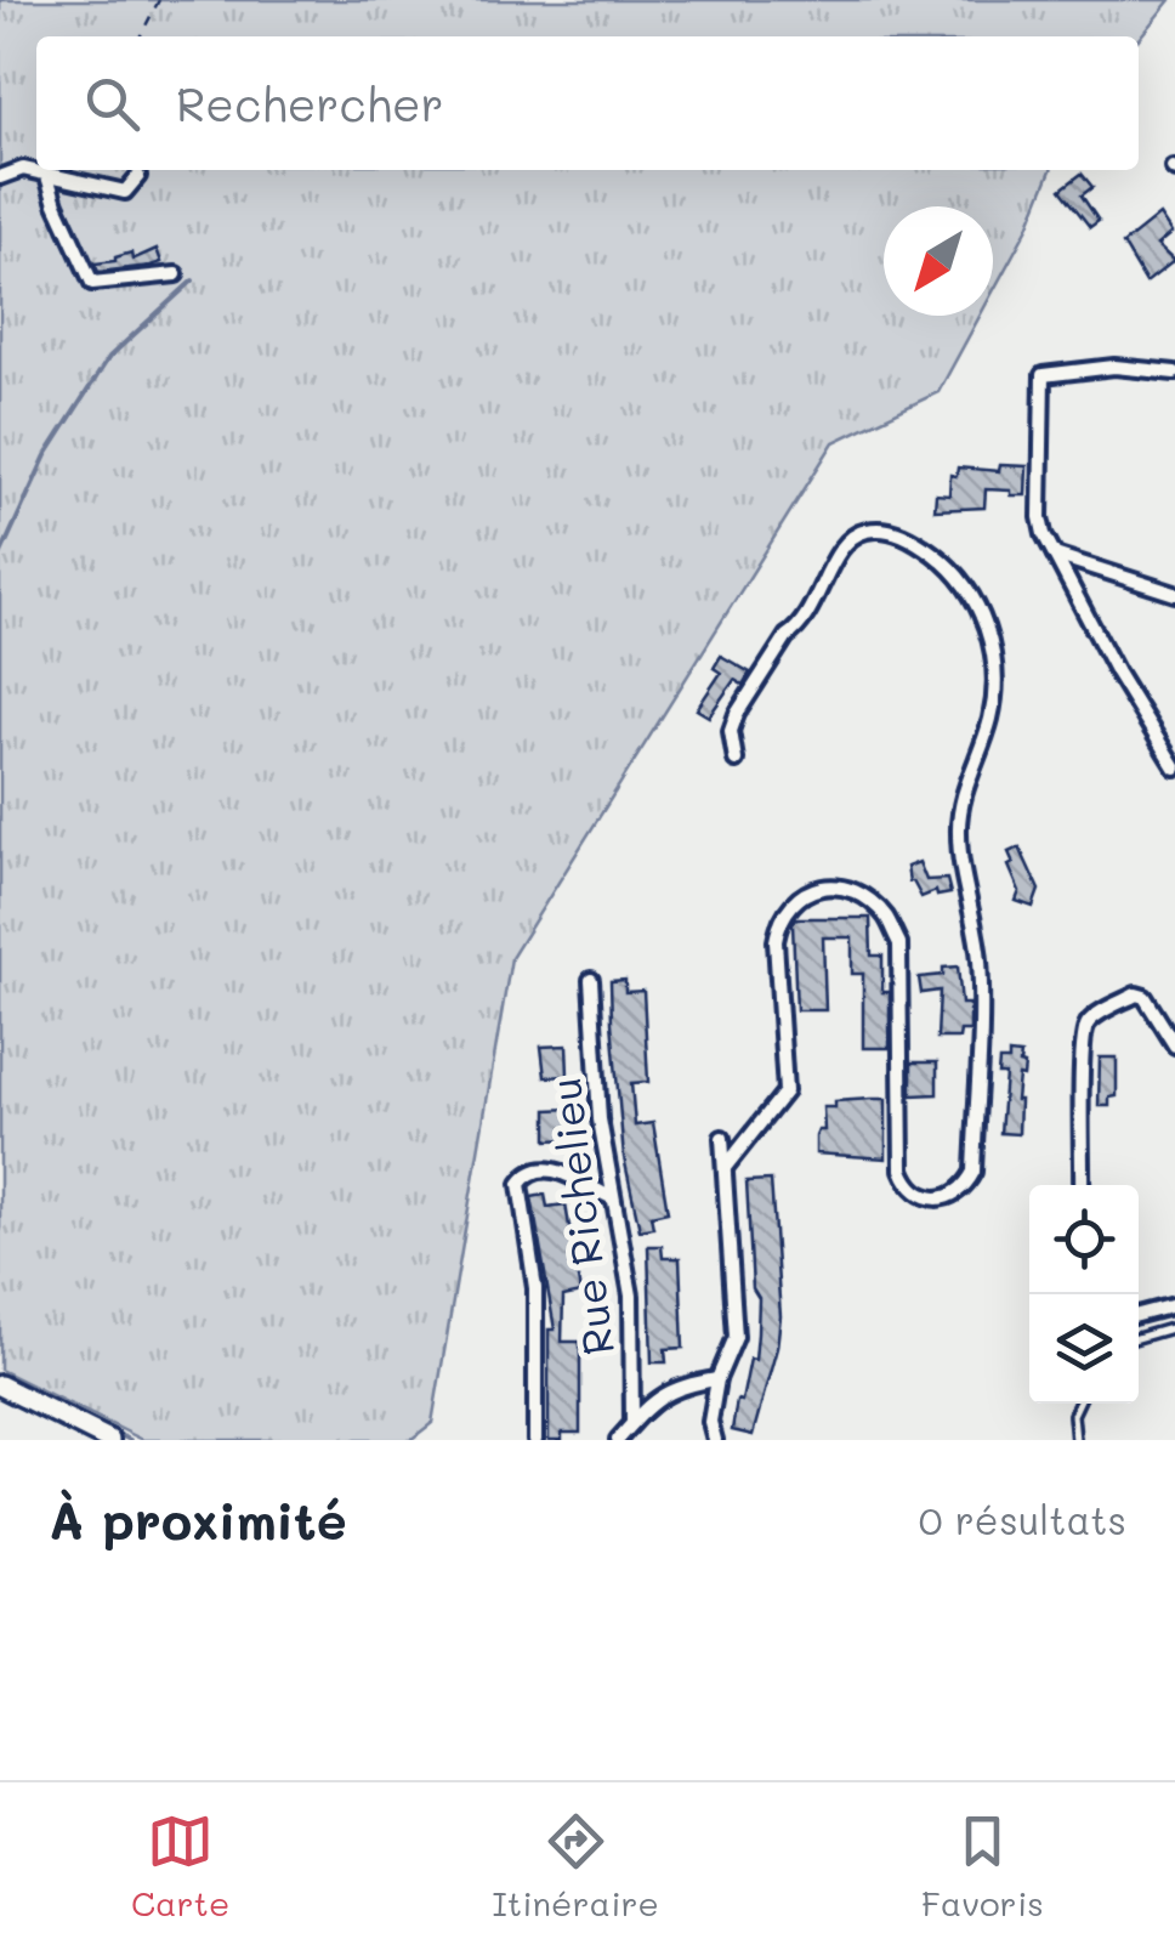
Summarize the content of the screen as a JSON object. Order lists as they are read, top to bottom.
{
  "streets": {
    "street": ["Rue Richelieu"]
  },
  "north": "bottom left",
  "page": {
    "search": "Rechercher",
    "heading": ["À proximité", "0 résultats"],
    "nav": ["Carte", "Itinéraire", "Favoris"]
  }
}
